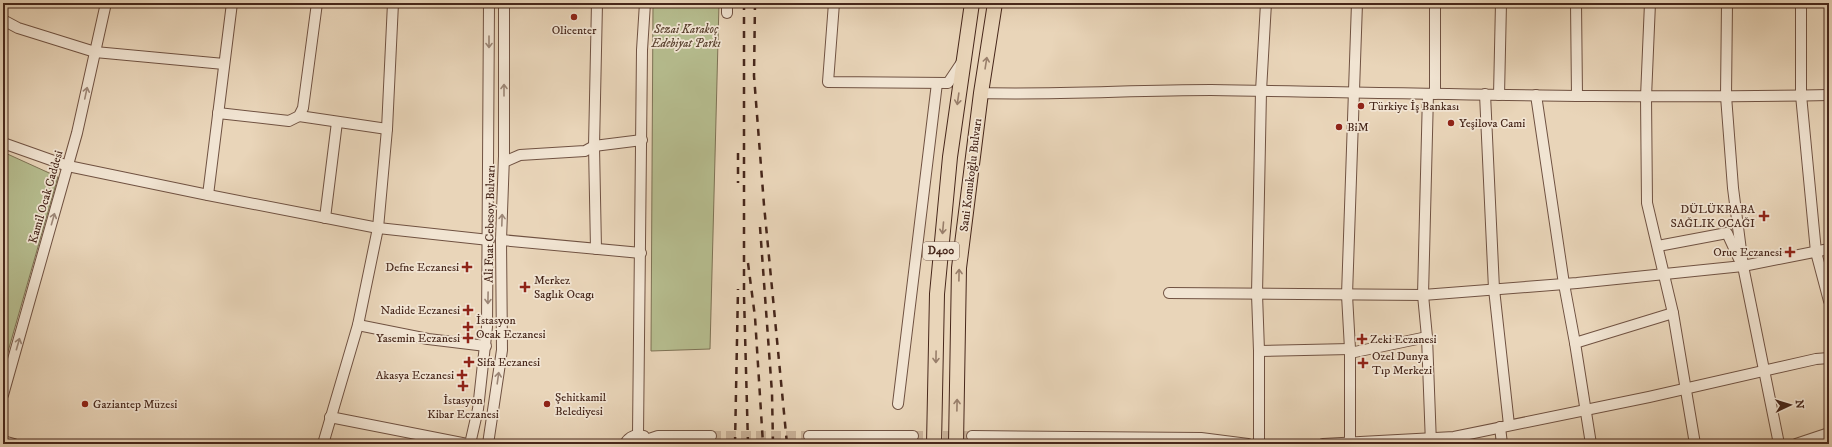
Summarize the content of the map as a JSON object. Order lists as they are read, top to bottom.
{
  "streets": {
    "highway": ["Sani Konukoğlu Bulvarı", "D400"],
    "street": ["Kamil Ocak Caddesi", "Ali Fuat Cebesoy Bulvarı"]
  },
  "one_way": ["Kamil Ocak Caddesi"],
  "parks": ["Sezai Karakoç Edebiyat Parkı"],
  "places": {
    "other": [
      "Olicenter",
      "Türkiye İş Bankası",
      "Yeşilova Cami",
      "BiM",
      "Gaziantep Müzesi",
      "Şehitkamil Belediyesi"
    ],
    "health": [
      "DÜLÜKBABA SAĞLIK OCAĞI",
      "Oruc Eczanesi",
      "Defne Eczanesi",
      "Merkez Saglık Ocagı",
      "Nadide Eczanesi",
      "İstasyon Ocak Eczanesi",
      "Yasemin Eczanesi",
      "Zeki Eczanesi",
      "Sifa Eczanesi",
      "Ozel Dunya Tıp Merkezi",
      "Akasya Eczanesi",
      "İstasyon Kibar Eczanesi"
    ]
  },
  "north": "right"
}
